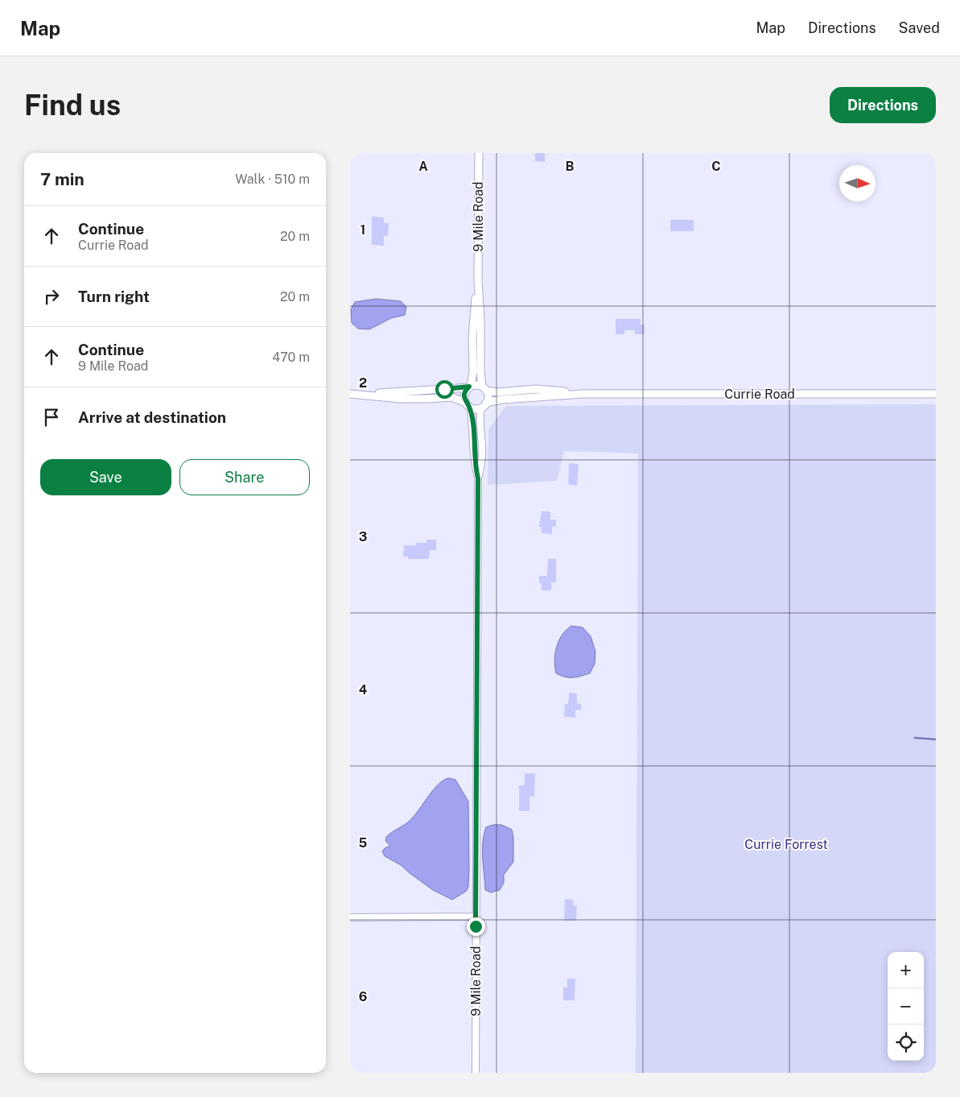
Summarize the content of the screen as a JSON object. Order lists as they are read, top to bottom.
{
  "streets": {
    "street": ["9 Mile Road", "Currie Road"]
  },
  "crossings": [
    ["9 Mile Road", "Currie Road"]
  ],
  "parks": ["Currie Forrest"],
  "north": "right",
  "page": {
    "header": "Map",
    "nav": ["Map", "Directions", "Saved"],
    "buttons": [
      "Directions",
      ["Save", "Share"]
    ],
    "title": "Find us",
    "heading": ["7 min", "Walk · 510 m"],
    "list": [
      ["Continue", "Currie Road", "20 m"],
      ["Turn right", "20 m"],
      ["Continue", "9 Mile Road", "470 m"],
      "Arrive at destination"
    ],
    "map_buttons": ["+", "−"]
  },
  "grid": {
    "columns": ["A", "B", "C"],
    "rows": [
      "1",
      "2",
      "3",
      "4",
      "5",
      "6"
    ]
  }
}
